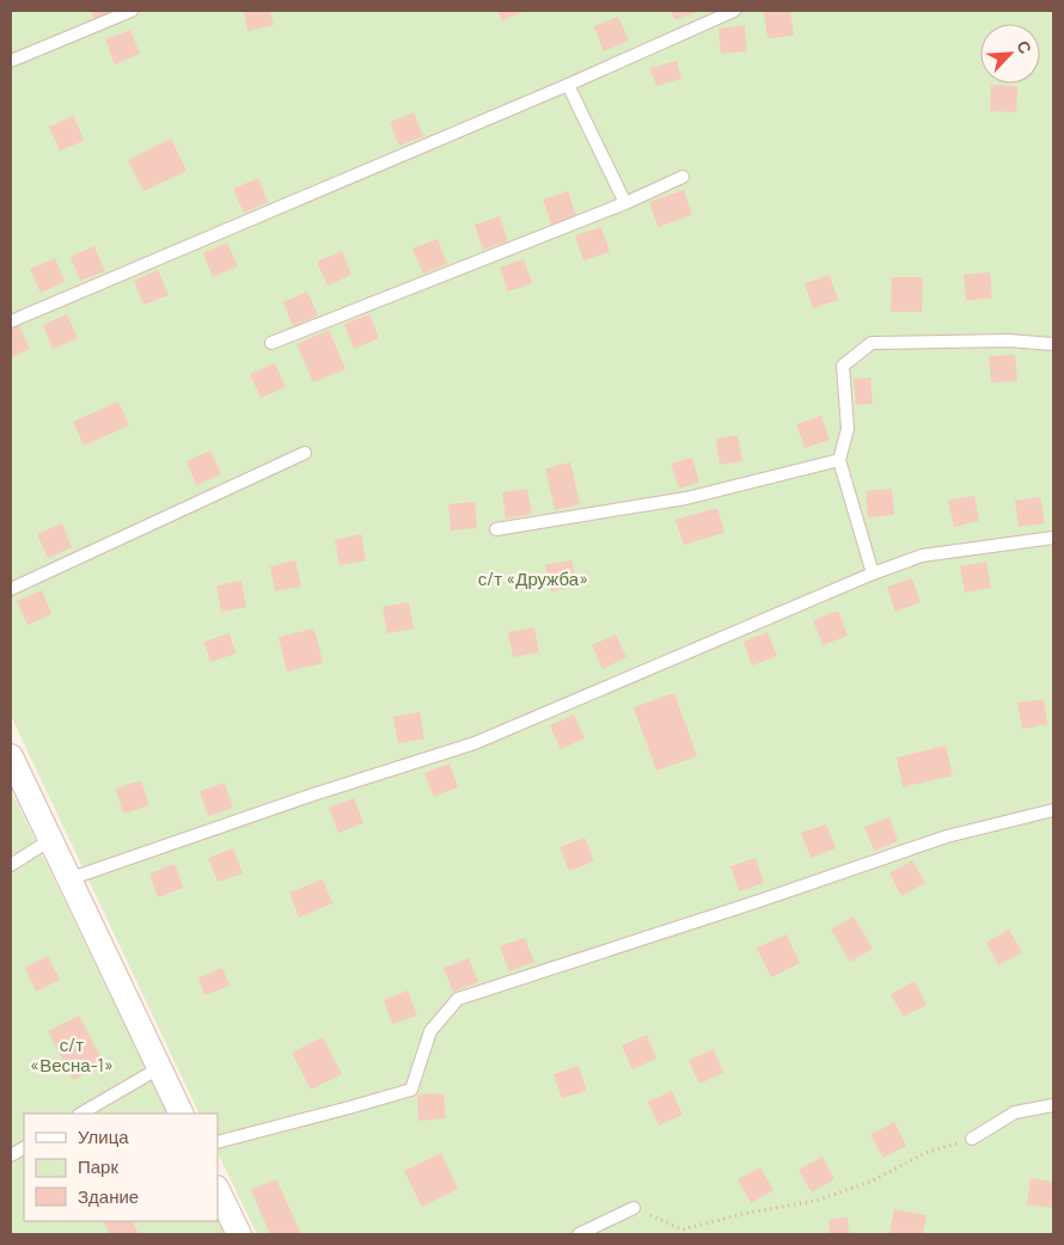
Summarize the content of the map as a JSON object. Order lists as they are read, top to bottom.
{
  "parks": ["с/т «Дружба»", "с/т «Весна-1»"],
  "legend": ["Улица", "Парк", "Здание"],
  "north": "top right"
}
